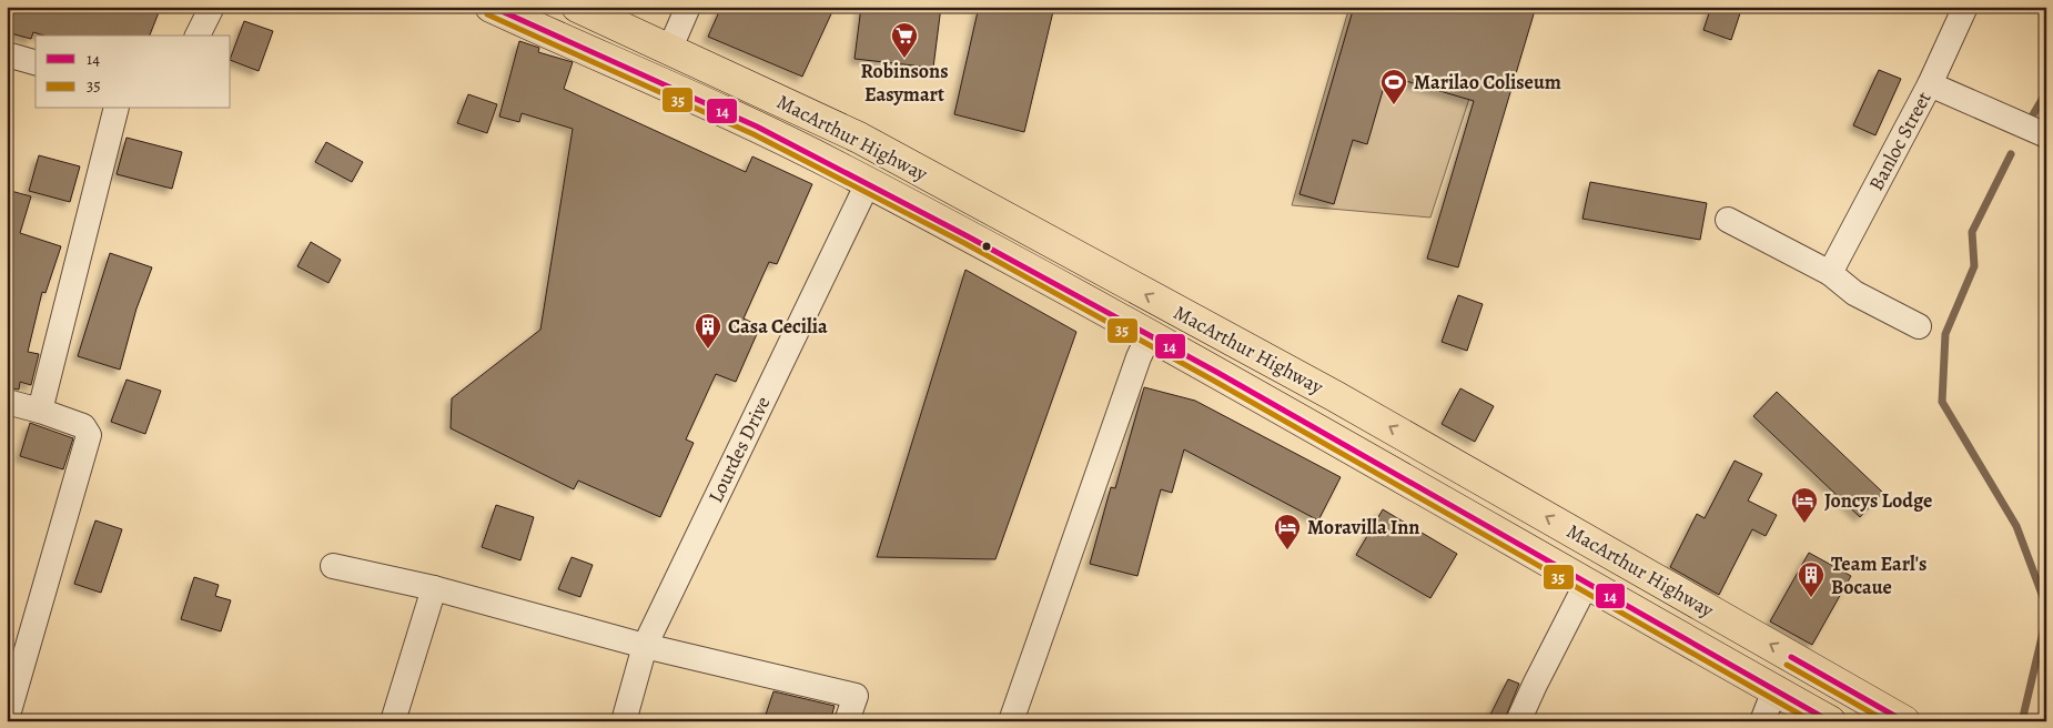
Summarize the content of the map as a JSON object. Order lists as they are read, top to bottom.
{
  "streets": {
    "highway": ["MacArthur Highway"],
    "street": ["Banloc Street", "Lourdes Drive"]
  },
  "crossings": [
    ["MacArthur Highway", "Lourdes Drive"]
  ],
  "places": {
    "supermarket": ["Robinsons Easymart"],
    "sports": ["Marilao Coliseum"],
    "building": ["Casa Cecilia", "Team Earl's Bocaue"],
    "hotel": ["Joncys Lodge", "Moravilla Inn"]
  },
  "lines": ["transit line 14", "transit line 35"],
  "legend": ["14", "35"]
}
